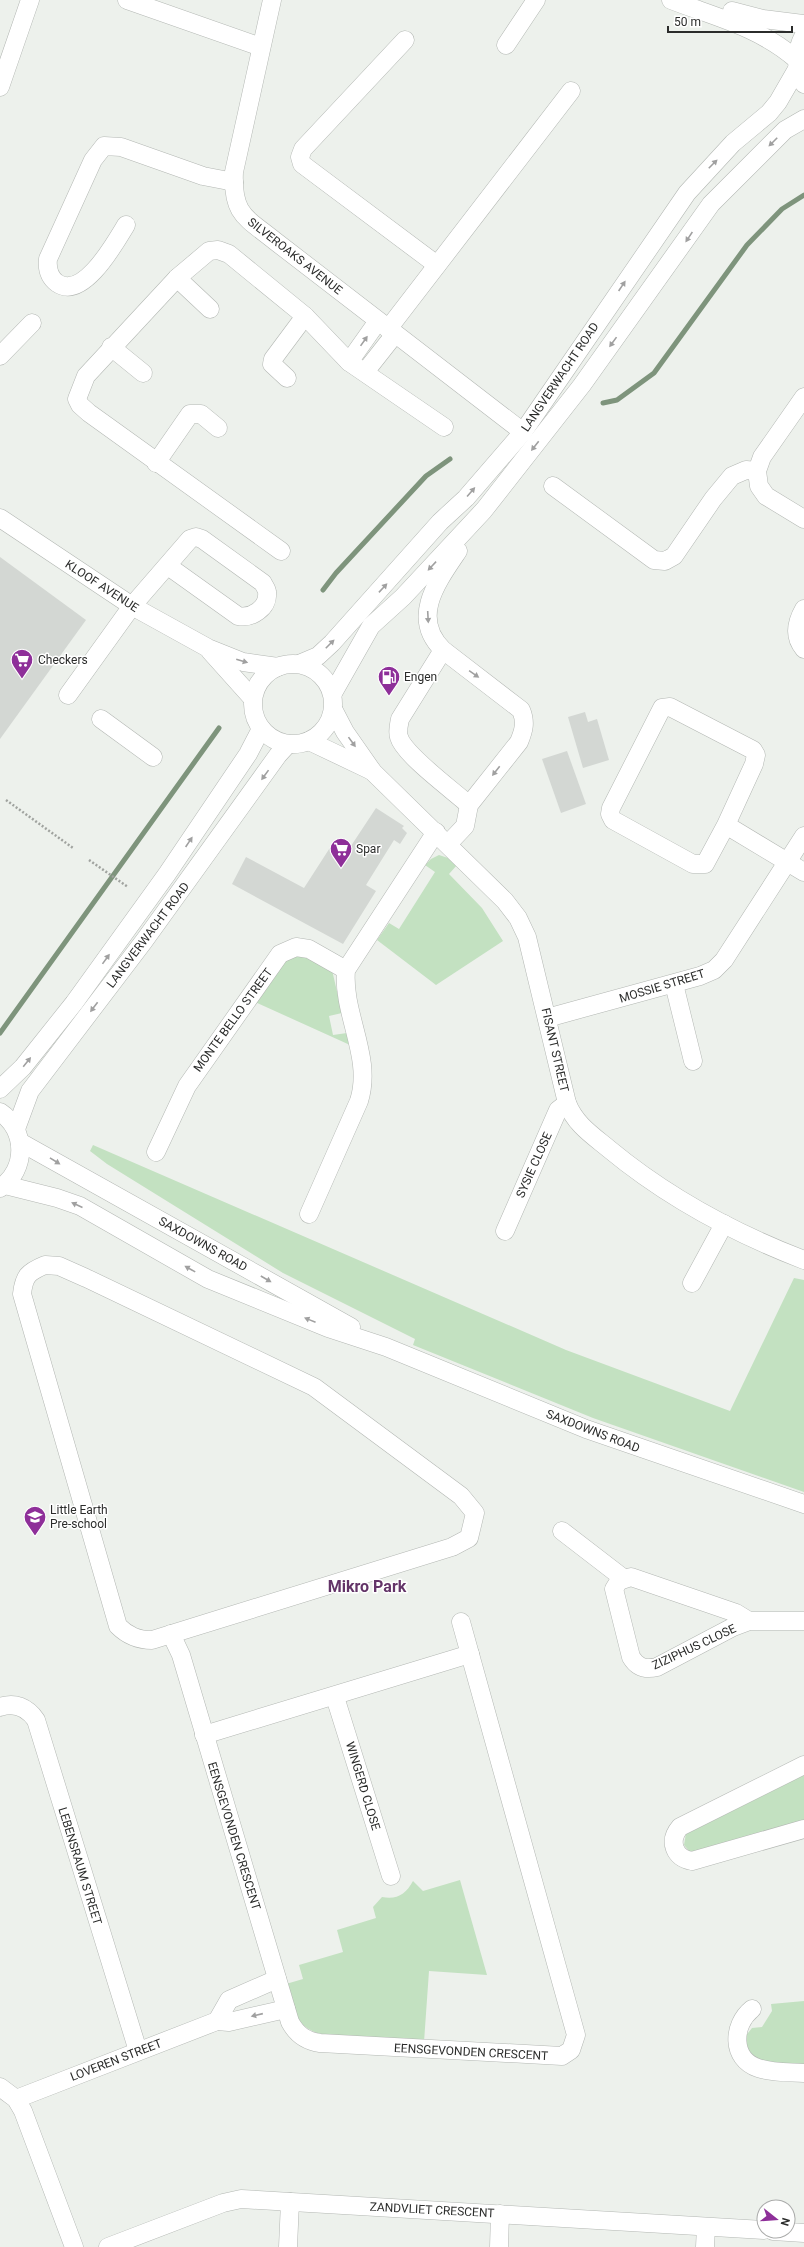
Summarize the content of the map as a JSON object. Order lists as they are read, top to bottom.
{
  "streets": {
    "street": [
      "SILVEROAKS AVENUE",
      "LANGVERWACHT ROAD",
      "KLOOF AVENUE",
      "MOSSIE STREET",
      "MONTE BELLO STREET",
      "FISANT STREET",
      "SYSIE CLOSE",
      "SAXDOWNS ROAD",
      "ZIZIPHUS CLOSE",
      "WINGERD CLOSE",
      "EENSGEVONDEN CRESCENT",
      "LEBENSRAUM STREET",
      "LOVEREN STREET",
      "ZANDVLIET CRESCENT"
    ]
  },
  "crossings": [
    ["SILVEROAKS AVENUE", "LANGVERWACHT ROAD"],
    ["LANGVERWACHT ROAD", "KLOOF AVENUE"],
    ["LANGVERWACHT ROAD", "FISANT STREET"],
    ["LANGVERWACHT ROAD", "SAXDOWNS ROAD"],
    ["KLOOF AVENUE", "FISANT STREET"],
    ["MOSSIE STREET", "FISANT STREET"],
    ["FISANT STREET", "SYSIE CLOSE"],
    ["EENSGEVONDEN CRESCENT", "LOVEREN STREET"],
    ["LEBENSRAUM STREET", "LOVEREN STREET"]
  ],
  "districts": ["Mikro Park"],
  "places": {
    "supermarket": ["Checkers", "Spar"],
    "fuel station": ["Engen"],
    "school or university": ["Little Earth Pre-school"]
  },
  "scale_bar": "50 m",
  "north": "right"
}
